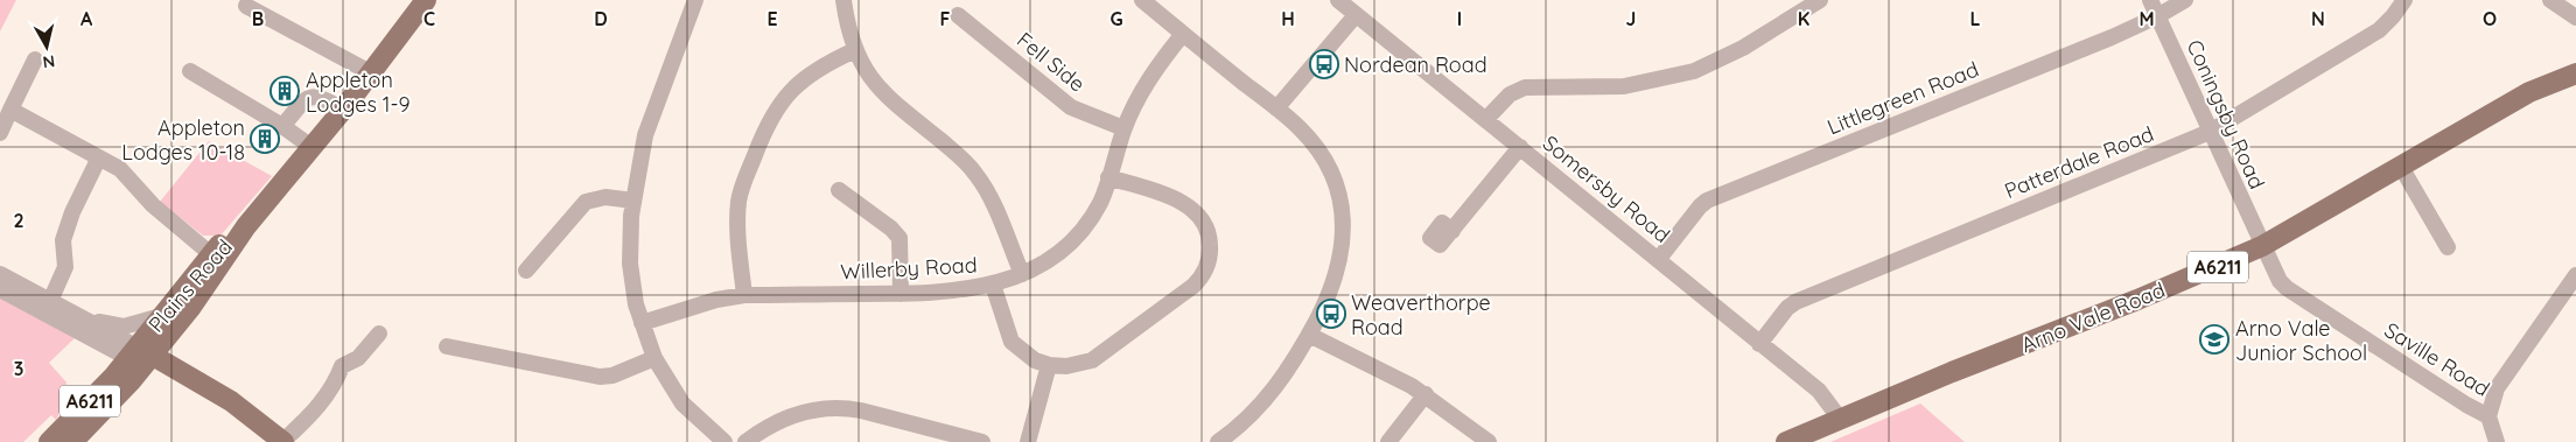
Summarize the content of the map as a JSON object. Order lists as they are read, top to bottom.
{
  "streets": {
    "main road": ["A6211", "Plains Road", "Arno Vale Road"],
    "street": [
      "Fell Side",
      "Littlegreen Road",
      "Coningsby Road",
      "Patterdale Road",
      "Somersby Road",
      "Willerby Road",
      "Saville Road"
    ]
  },
  "crossings": [
    ["Fell Side", "Willerby Road"],
    ["Littlegreen Road", "Coningsby Road"],
    ["Littlegreen Road", "Somersby Road"],
    ["Coningsby Road", "Patterdale Road"],
    ["Coningsby Road", "Arno Vale Road"],
    ["Coningsby Road", "Saville Road"],
    ["Patterdale Road", "Somersby Road"],
    ["Somersby Road", "Arno Vale Road"],
    ["A6211", "Plains Road"],
    ["Arno Vale Road", "Saville Road"]
  ],
  "places": {
    "bus stop": ["Nordean Road", "Weaverthorpe Road"],
    "building": ["Appleton Lodges 1-9", "Appleton Lodges 10-18"],
    "school or university": ["Arno Vale Junior School"]
  },
  "north": "bottom",
  "grid": {
    "columns": [
      "A",
      "B",
      "C",
      "D",
      "E",
      "F",
      "G",
      "H",
      "I",
      "J",
      "K",
      "L",
      "M",
      "N",
      "O"
    ],
    "rows": ["2", "3"]
  }
}
